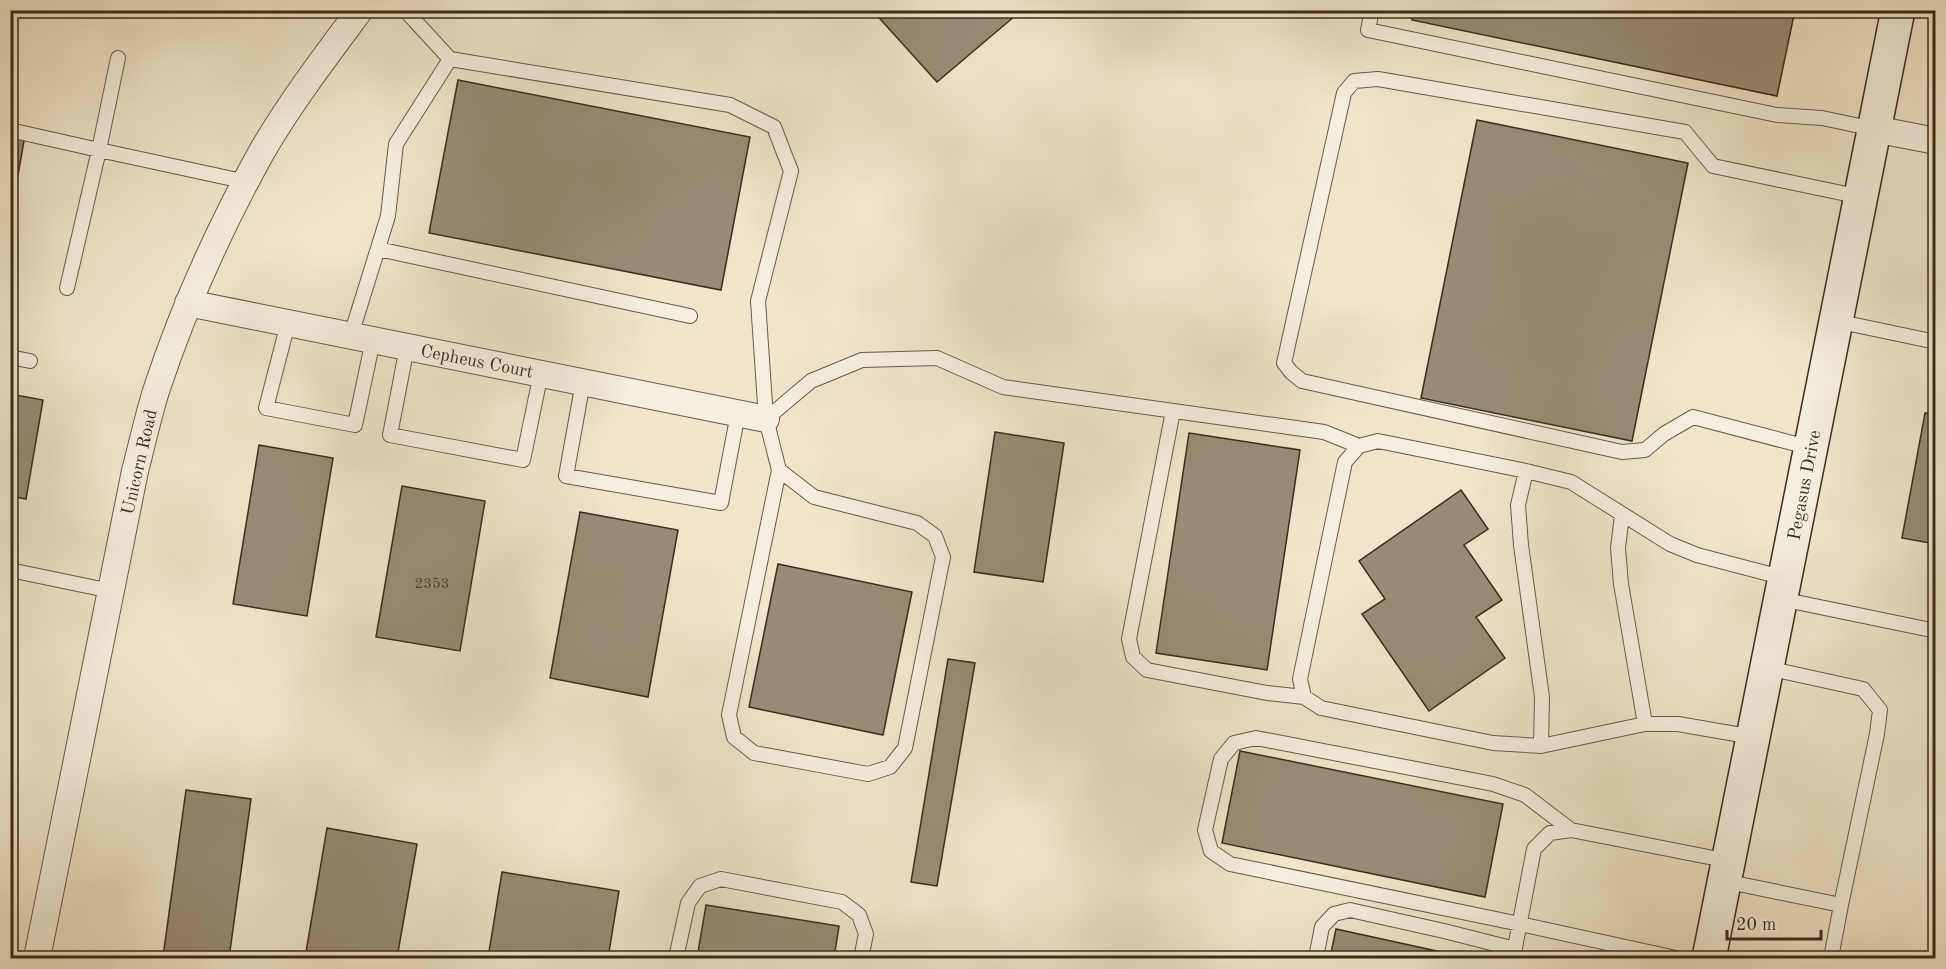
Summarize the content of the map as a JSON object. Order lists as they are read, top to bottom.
{
  "streets": {
    "street": ["Cepheus Court", "Unicorn Road", "Pegasus Drive"]
  },
  "crossings": [
    ["Cepheus Court", "Unicorn Road"]
  ],
  "house_numbers": ["2353"],
  "scale_bar": "20 m"
}
